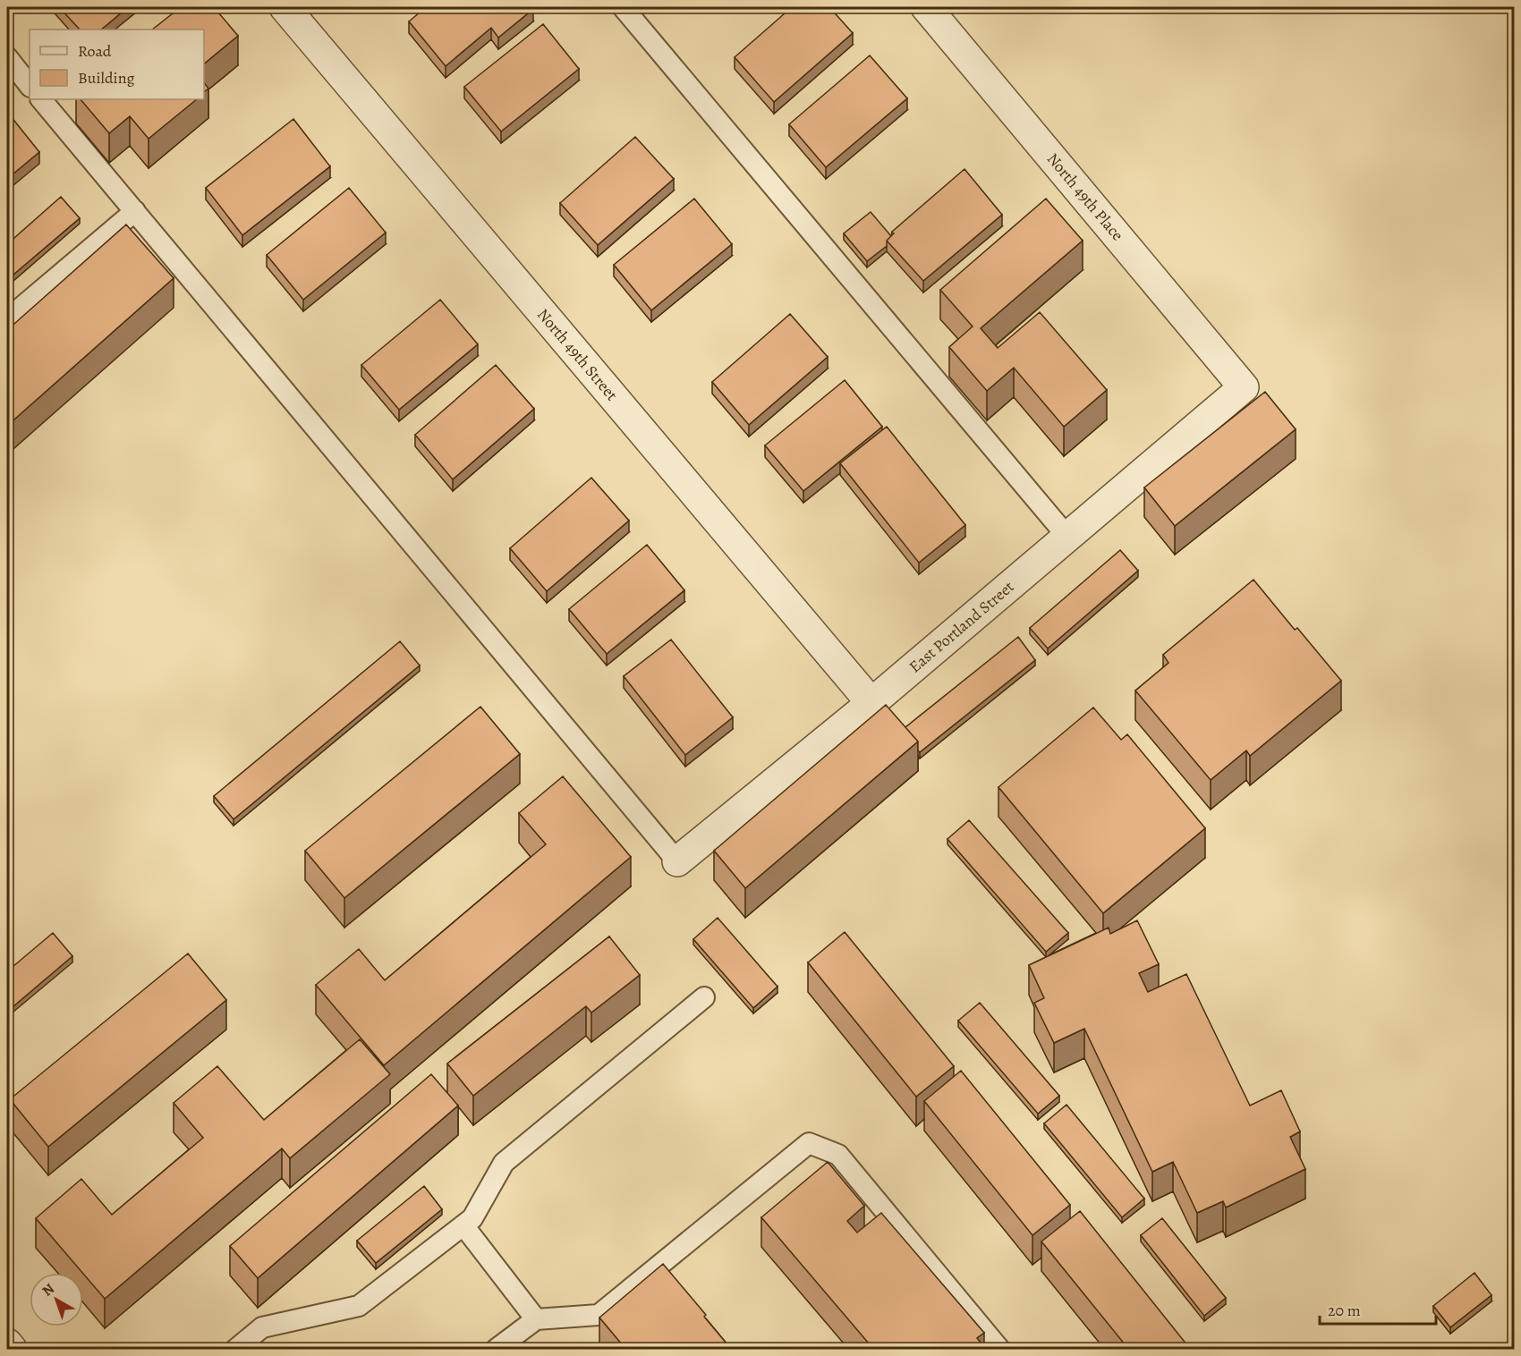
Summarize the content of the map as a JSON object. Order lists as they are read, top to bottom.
{
  "streets": {
    "street": ["North 49th Place", "North 49th Street", "East Portland Street"]
  },
  "crossings": [
    ["North 49th Place", "East Portland Street"],
    ["North 49th Street", "East Portland Street"]
  ],
  "legend": ["Road", "Building"],
  "scale_bar": "20 m",
  "north": "top left"
}
